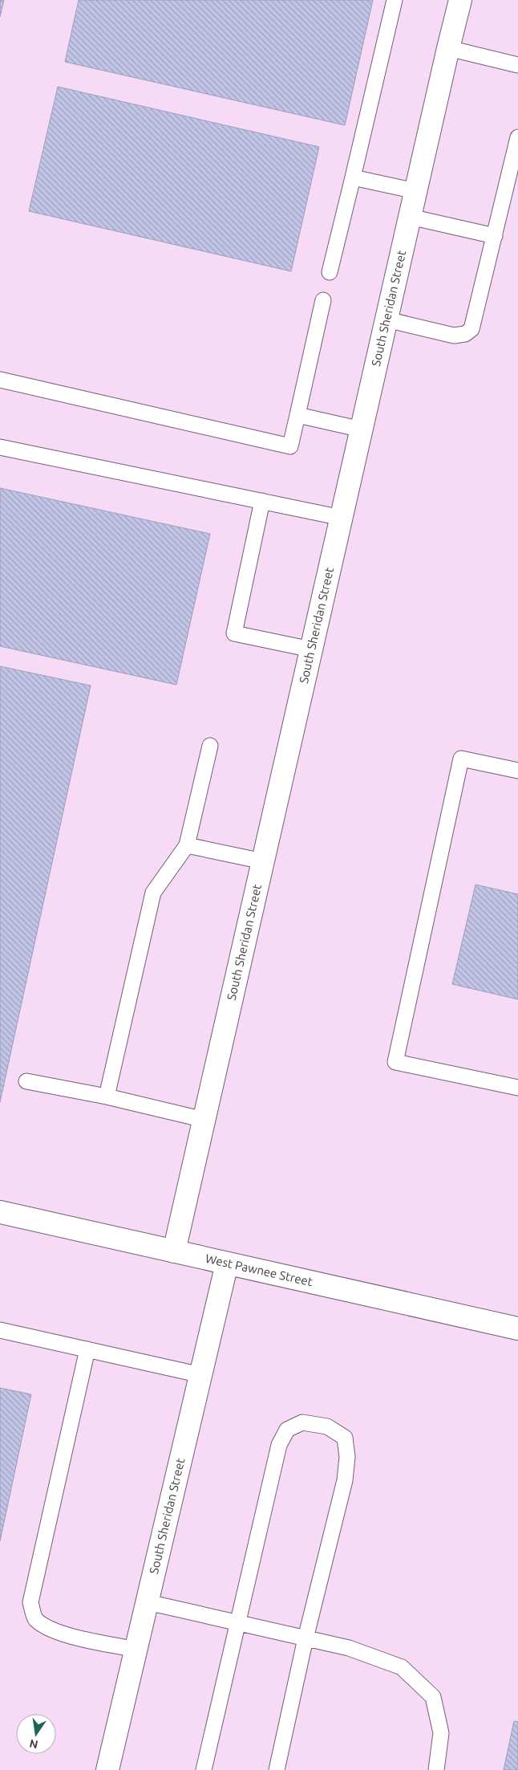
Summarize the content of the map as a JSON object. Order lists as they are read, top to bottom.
{
  "streets": {
    "street": ["South Sheridan Street", "West Pawnee Street"]
  },
  "crossings": [
    ["South Sheridan Street", "West Pawnee Street"]
  ],
  "north": "bottom"
}
